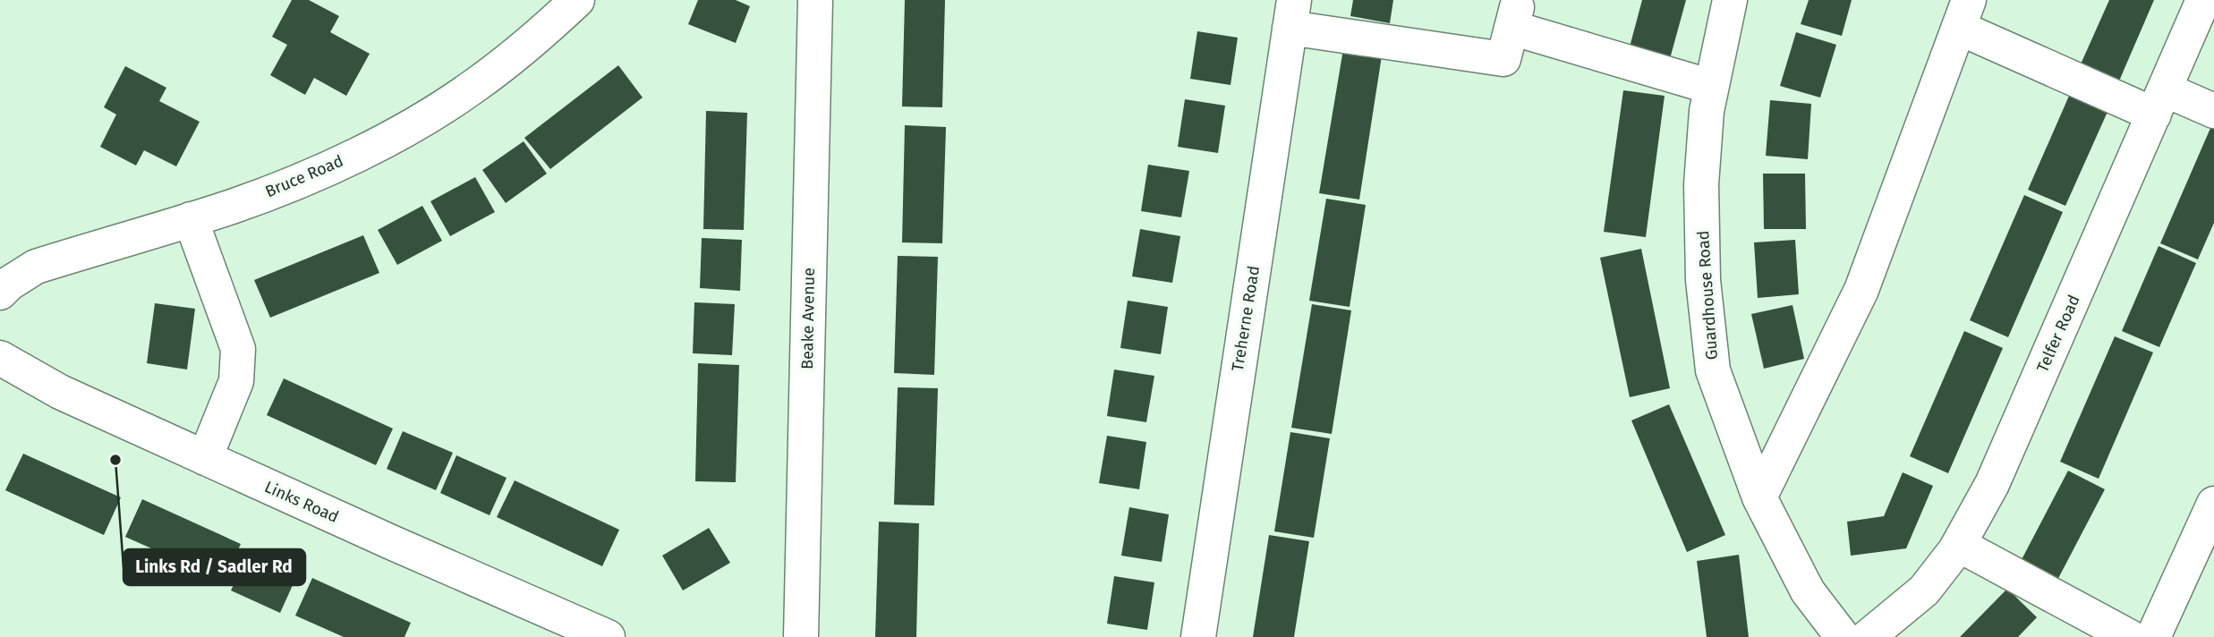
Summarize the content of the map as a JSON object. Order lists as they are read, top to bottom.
{
  "streets": {
    "street": [
      "Bruce Road",
      "Guardhouse Road",
      "Beake Avenue",
      "Treherne Road",
      "Telfer Road",
      "Links Road"
    ]
  },
  "places": ["Links Rd / Sadler Rd"]
}
